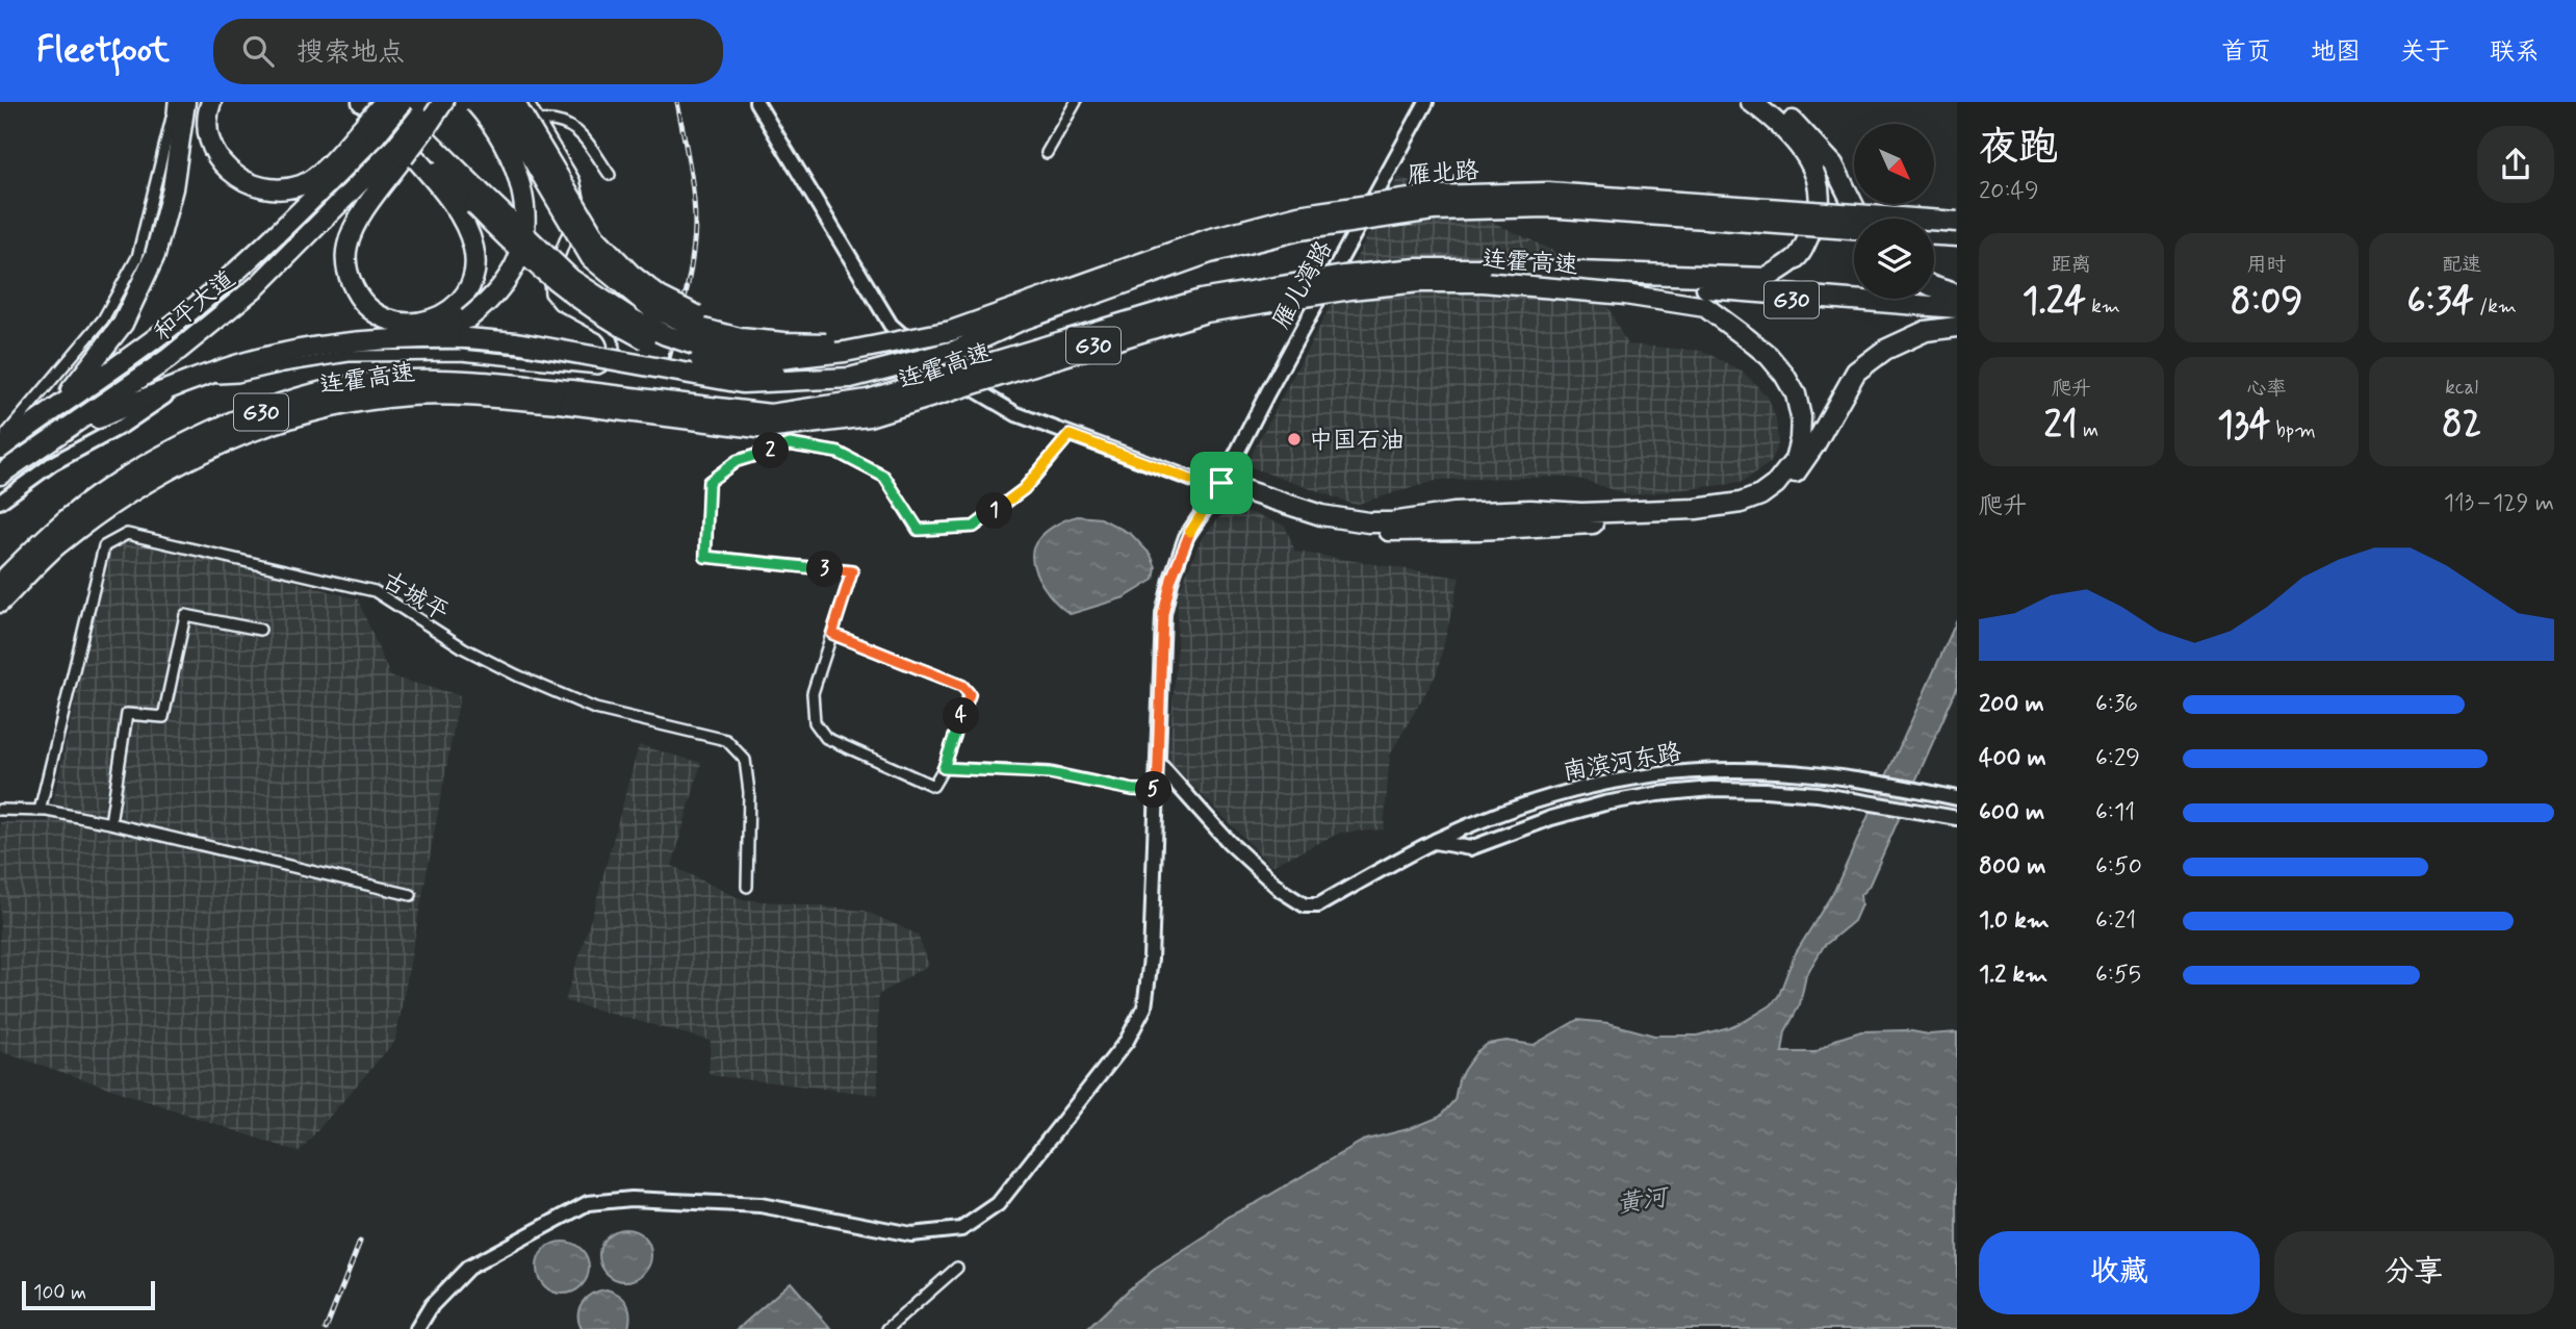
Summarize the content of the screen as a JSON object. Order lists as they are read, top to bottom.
{
  "streets": {
    "highway": [
      "雁北路",
      "连霍高速",
      "G30",
      "和平大道"
    ],
    "main road": ["雁儿湾路", "南滨河东路"],
    "street": ["古城平"]
  },
  "crossings": [
    ["雁儿湾路", "南滨河东路"]
  ],
  "water": ["黄河"],
  "places": ["中国石油"],
  "scale_bar": "100 m",
  "north": "bottom right",
  "page": {
    "header": "Fleetfoot",
    "search": "搜索地点",
    "nav": [
      "首页",
      "地图",
      "关于",
      "联系"
    ],
    "heading": ["夜跑", "20:49"],
    "stats": [
      ["距离", "1.24 km"],
      ["用时", "8:09"],
      ["配速", "6:34 /km"],
      ["爬升", "21 m"],
      ["心率", "134 bpm"],
      ["kcal", "82"]
    ],
    "pins": [
      "2",
      "1",
      "3",
      "4",
      "5"
    ],
    "chart": ["爬升", "113–129 m"],
    "list": [
      {
        "name": "200 m",
        "note": "6:36"
      },
      {
        "name": "400 m",
        "note": "6:29"
      },
      {
        "name": "600 m",
        "note": "6:11"
      },
      {
        "name": "800 m",
        "note": "6:50"
      },
      {
        "name": "1.0 km",
        "note": "6:21"
      },
      {
        "name": "1.2 km",
        "note": "6:55"
      }
    ],
    "buttons": ["收藏", "分享"],
    "scale": "100 m"
  }
}
